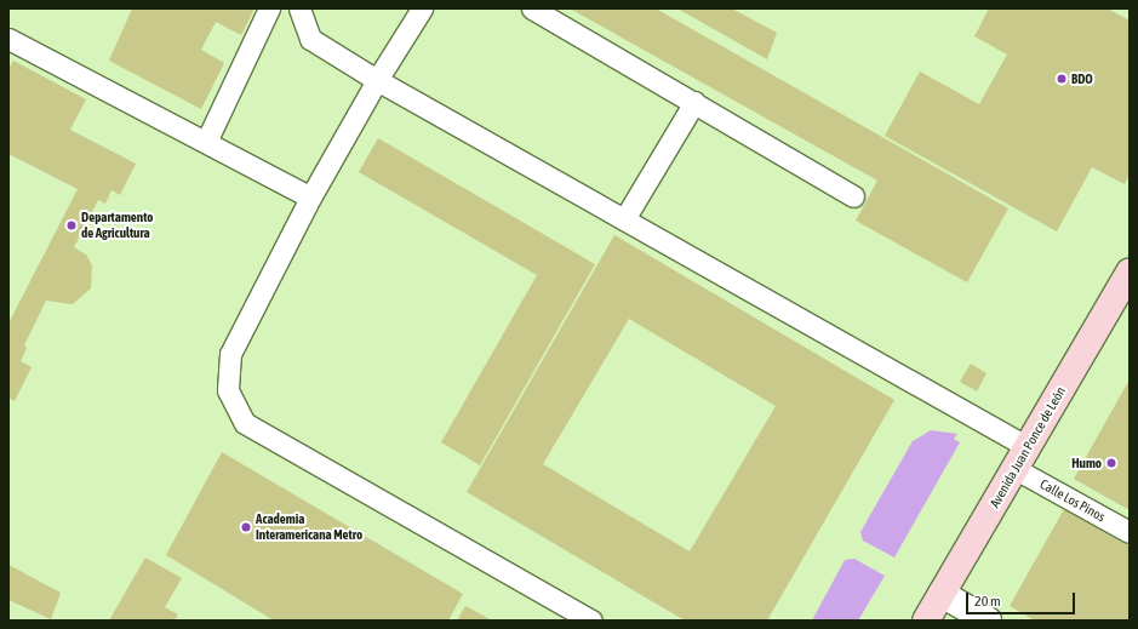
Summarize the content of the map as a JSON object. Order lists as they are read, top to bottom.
{
  "streets": {
    "main road": ["Avenida Juan Ponce de León"],
    "lane": ["Calle Los Pinos"]
  },
  "crossings": [
    ["Avenida Juan Ponce de León", "Calle Los Pinos"]
  ],
  "places": [
    "BDO",
    "Departamento de Agricultura",
    "Humo",
    "Academia Interamericana Metro"
  ],
  "scale_bar": "20 m"
}
